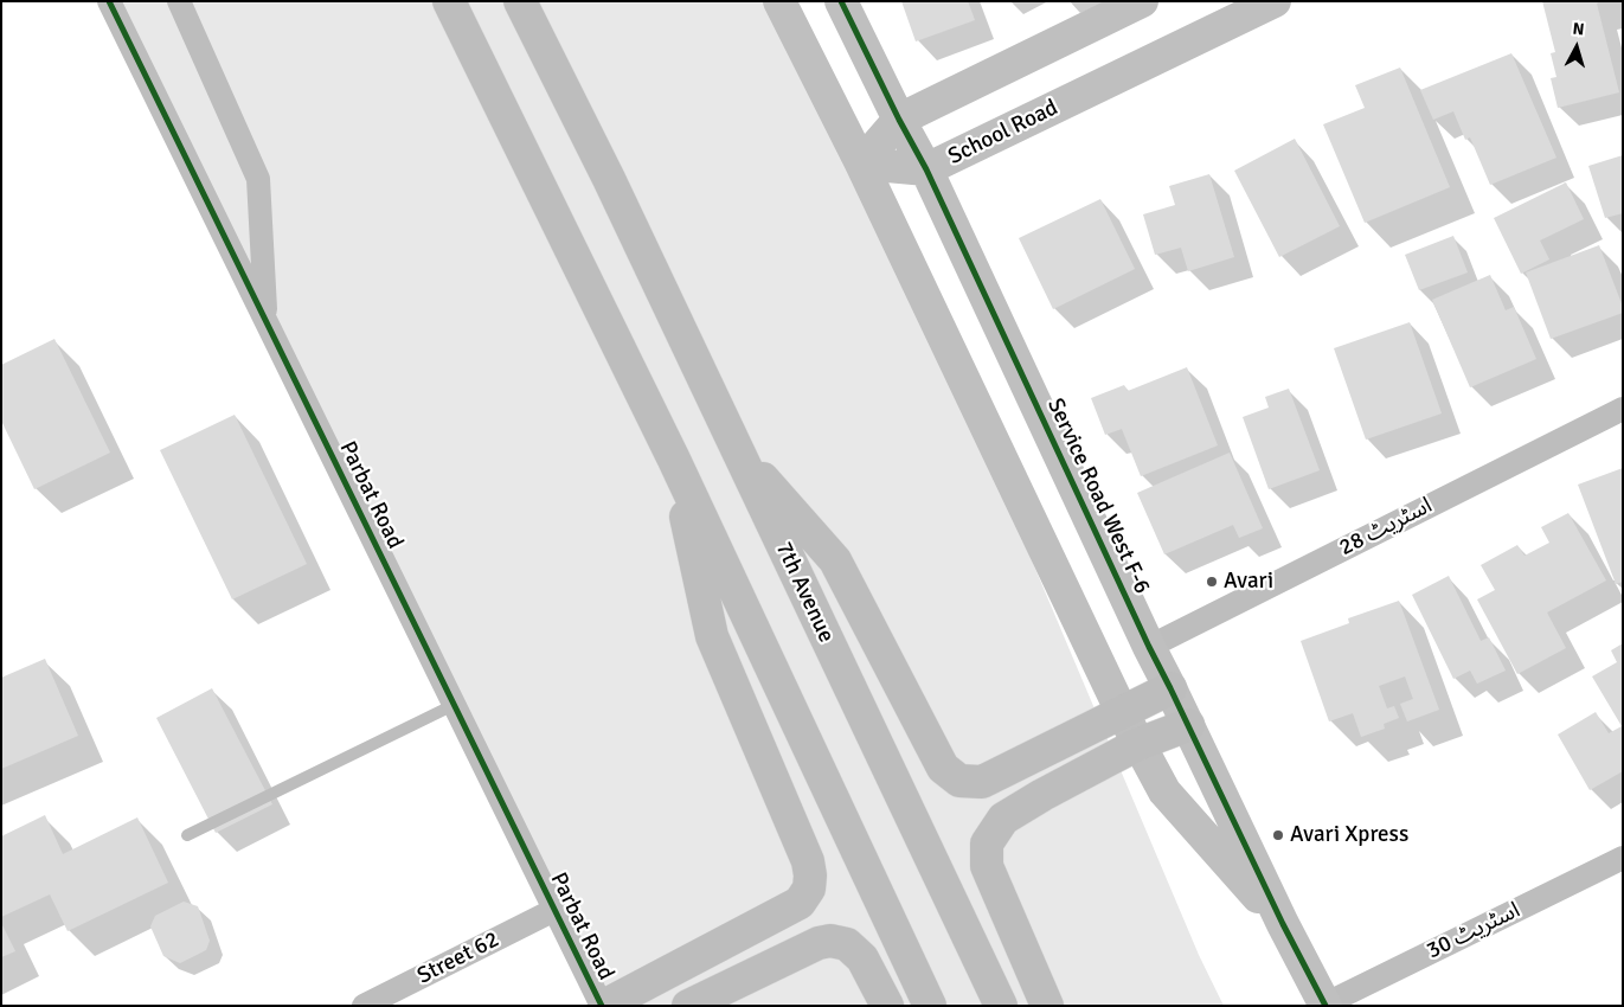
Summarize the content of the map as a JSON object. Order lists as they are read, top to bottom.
{
  "streets": {
    "main road": ["7th Avenue"],
    "street": [
      "School Road",
      "Parbat Road",
      "Service Road West F-6",
      "اسٹریٹ 28",
      "اسٹریٹ 30",
      "Street 62"
    ]
  },
  "crossings": [
    ["School Road", "Service Road West F-6"],
    ["Parbat Road", "Street 62"],
    ["Service Road West F-6", "اسٹریٹ 28"],
    ["Service Road West F-6", "اسٹریٹ 30"]
  ],
  "places": ["Avari", "Avari Xpress"],
  "north": "top"
}
